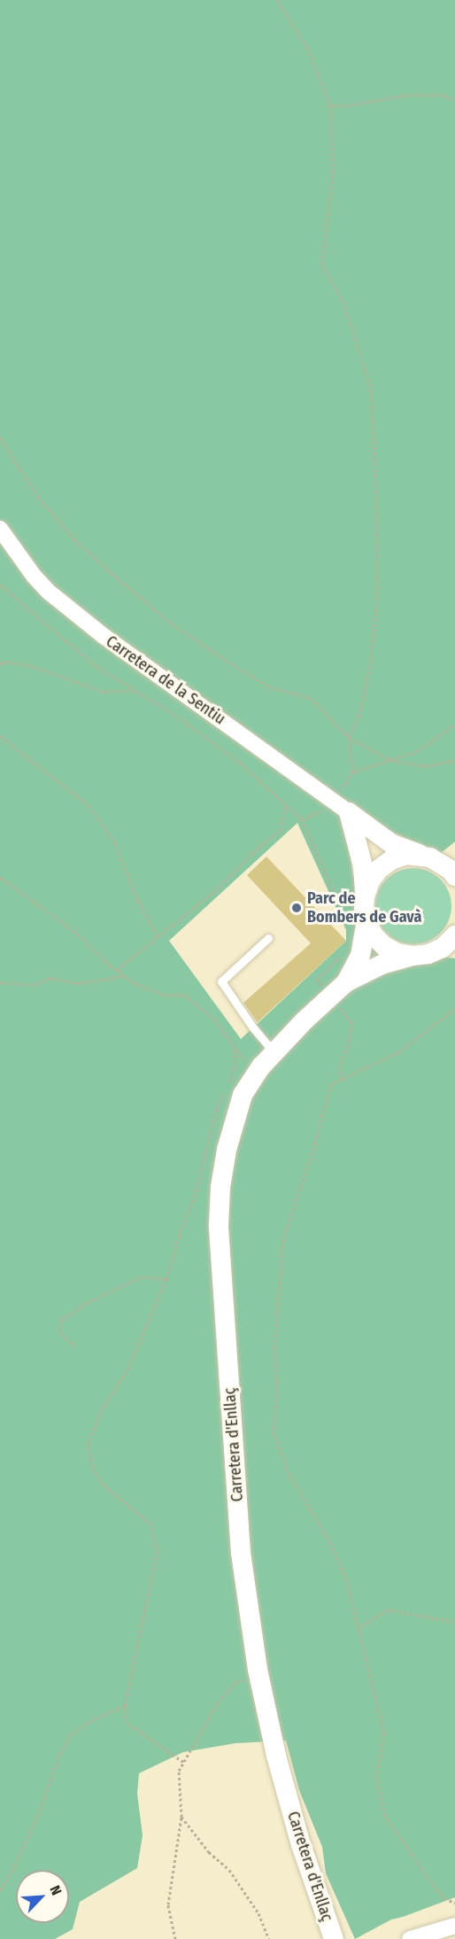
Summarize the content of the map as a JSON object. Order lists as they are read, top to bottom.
{
  "streets": {
    "street": ["Carretera de la Sentiu", "Carretera d'Enllaç"]
  },
  "places": ["Parc de Bombers de Gavà"],
  "north": "top right"
}
